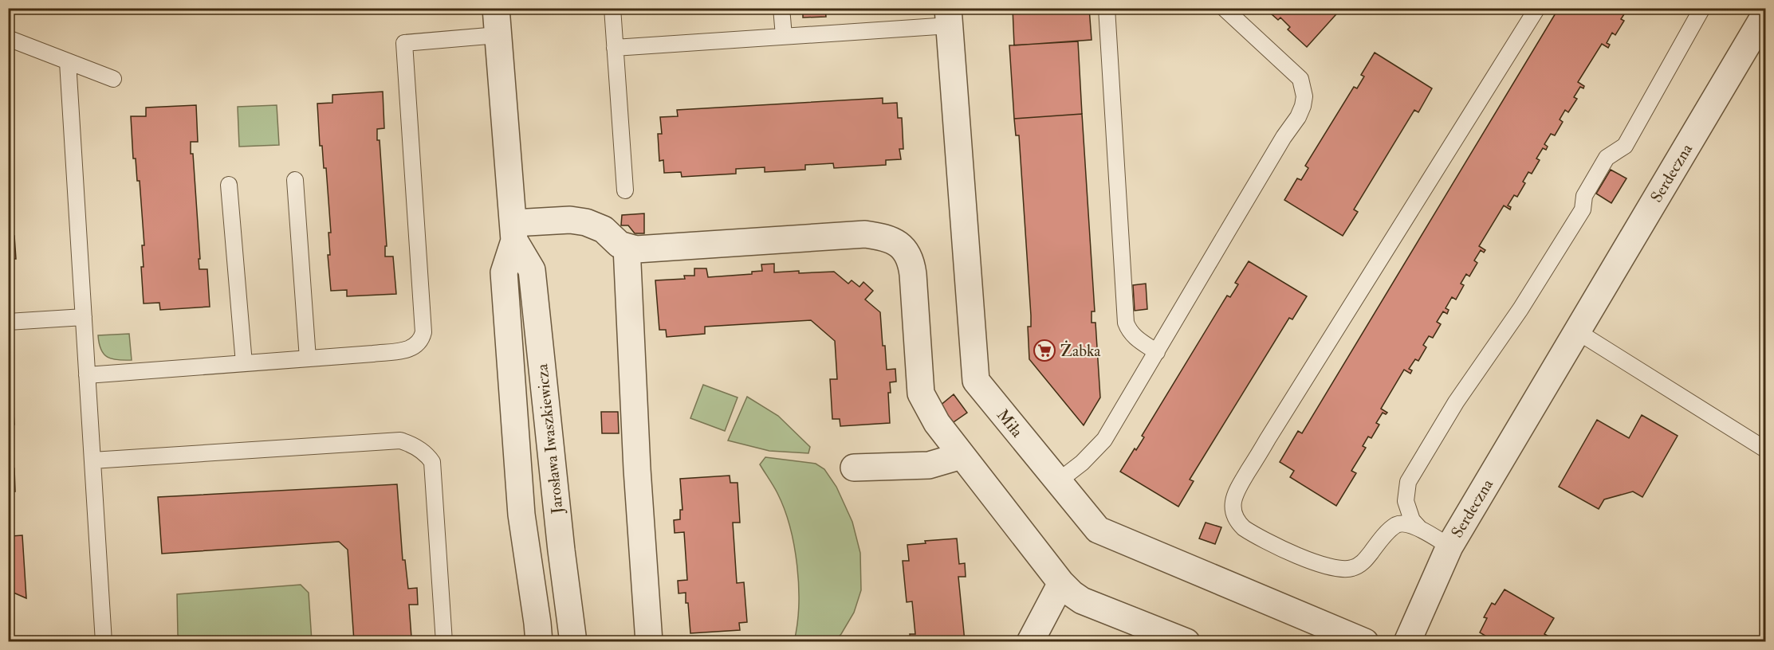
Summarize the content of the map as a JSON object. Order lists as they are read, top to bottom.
{
  "streets": {
    "street": ["Serdeczna", "Miła", "Jarosława Iwaszkiewicza"]
  },
  "places": {
    "supermarket": ["Żabka"]
  }
}
